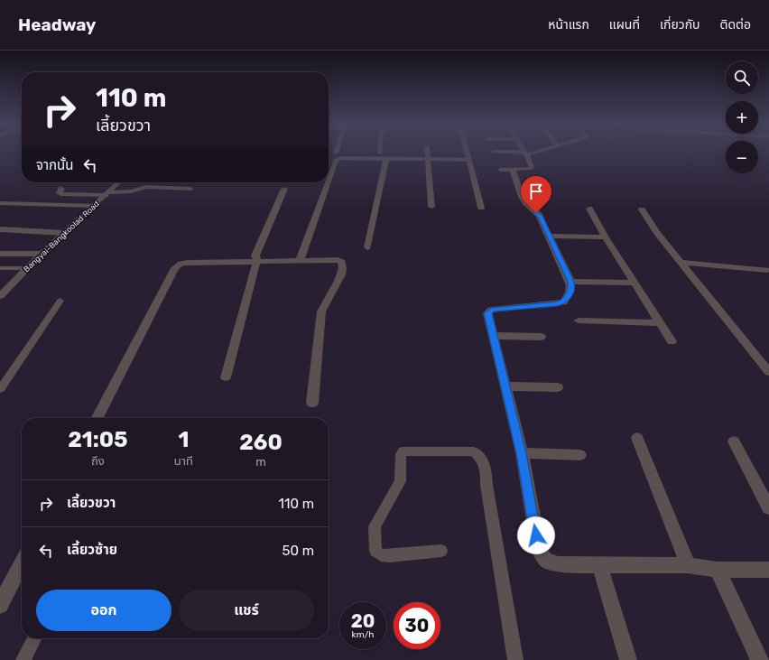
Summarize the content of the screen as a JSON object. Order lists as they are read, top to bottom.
{
  "streets": {
    "street": ["Bangyai-Bangkoolad Road"]
  },
  "page": {
    "header": "Headway",
    "nav": [
      "หน้าแรก",
      "แผนที่",
      "เกี่ยวกับ",
      "ติดต่อ"
    ],
    "map_buttons": ["+", "−"],
    "turn": ["110 m", "เลี้ยวขวา"],
    "then": "จากนั้น",
    "eta": [
      "21:05",
      "ถึง",
      "1",
      "นาที",
      "260",
      "m"
    ],
    "list": [
      {
        "name": "เลี้ยวขวา",
        "value": "110 m"
      },
      {
        "name": "เลี้ยวซ้าย",
        "value": "50 m"
      }
    ],
    "buttons": ["ออก", "แชร์"],
    "speed": "20 km/h",
    "limit": "30"
  }
}
